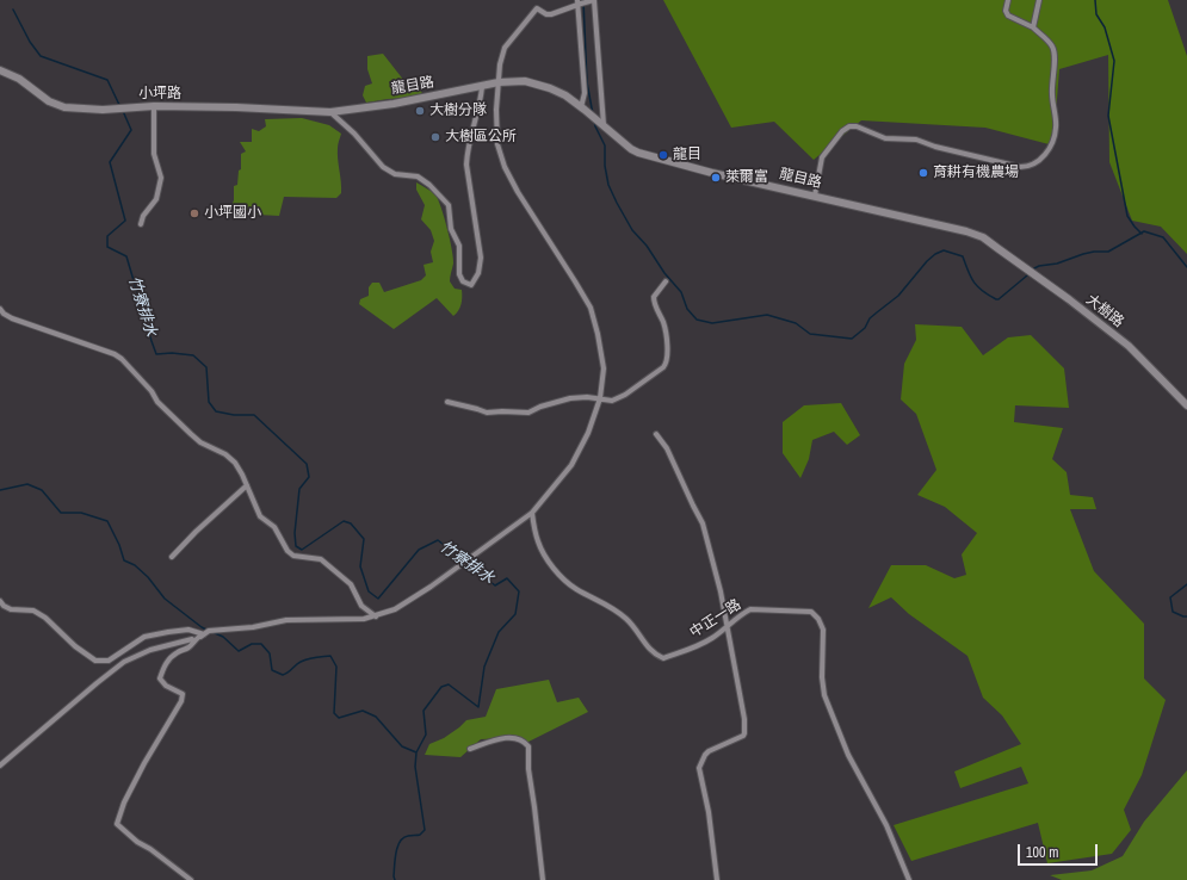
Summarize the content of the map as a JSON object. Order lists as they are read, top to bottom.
{
  "streets": {
    "street": [
      "龍目路",
      "小坪路",
      "大樹路",
      "中正一路"
    ]
  },
  "crossings": [
    ["龍目路", "小坪路"],
    ["龍目路", "大樹路"]
  ],
  "water": ["竹寮排水"],
  "places": [
    "大樹分隊",
    "大樹區公所",
    "龍目",
    "育耕有機農場",
    "萊爾富",
    "小坪國小"
  ],
  "scale_bar": "100 m"
}
